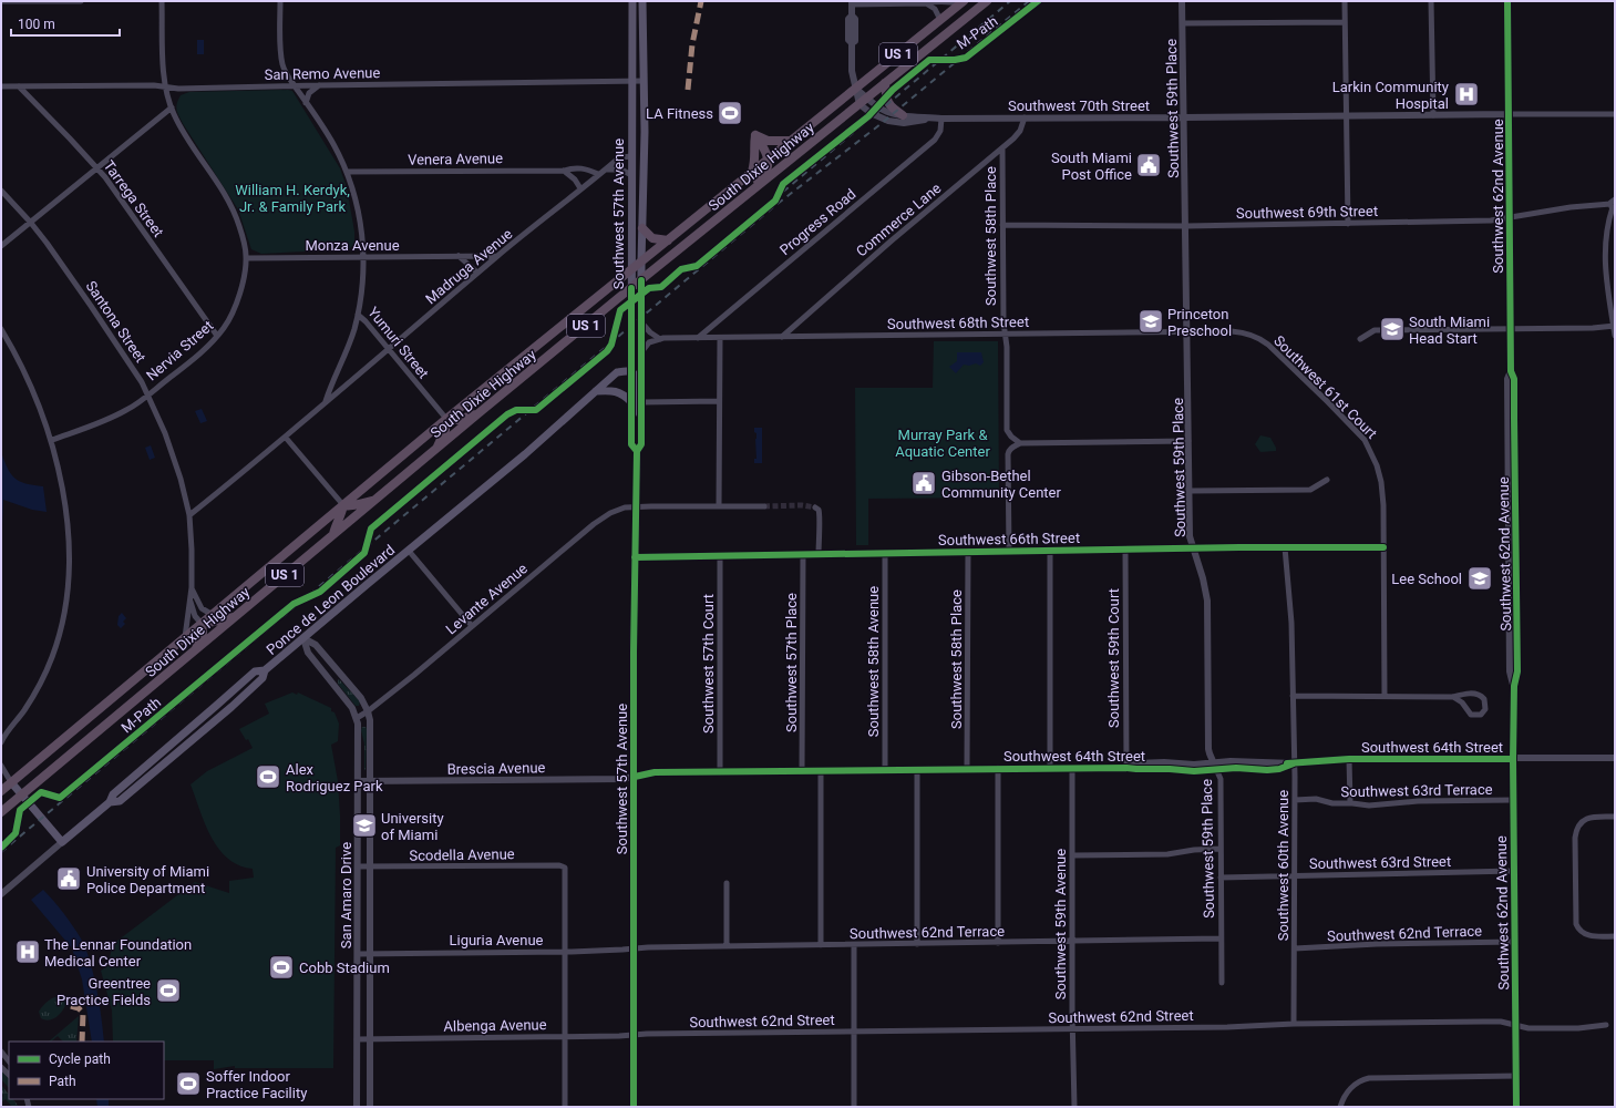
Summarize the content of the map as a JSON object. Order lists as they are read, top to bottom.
{
  "streets": {
    "highway": ["US 1", "South Dixie Highway"],
    "main road": ["Southwest 57th Avenue", "Ponce de Leon Boulevard"],
    "street": [
      "San Remo Avenue",
      "Southwest 70th Street",
      "Southwest 59th Place",
      "Venera Avenue",
      "Southwest 62nd Avenue",
      "Tarrega Street",
      "Southwest 69th Street",
      "Commerce Lane",
      "Progress Road",
      "Southwest 58th Place",
      "Monza Avenue",
      "Madruga Avenue",
      "Santona Street",
      "Southwest 68th Street",
      "Yumuri Street",
      "Nervia Street",
      "Southwest 61st Court",
      "Southwest 66th Street",
      "Levante Avenue",
      "Southwest 59th Court",
      "Southwest 58th Avenue",
      "Southwest 57th Place",
      "Southwest 57th Court",
      "Southwest 64th Street",
      "Brescia Avenue",
      "Southwest 63rd Terrace",
      "Scodella Avenue",
      "Southwest 63rd Street",
      "Southwest 60th Avenue",
      "San Amaro Drive",
      "Southwest 59th Avenue",
      "Southwest 62nd Terrace",
      "Liguria Avenue",
      "Southwest 62nd Street",
      "Albenga Avenue"
    ],
    "cycle path": ["M-Path"]
  },
  "crossings": [
    ["San Remo Avenue", "Tarrega Street"],
    ["San Remo Avenue", "Southwest 57th Avenue"],
    ["San Remo Avenue", "Yumuri Street"],
    ["San Remo Avenue", "Nervia Street"],
    ["Southwest 70th Street", "Southwest 59th Place"],
    ["Southwest 70th Street", "South Dixie Highway"],
    ["Southwest 70th Street", "Southwest 62nd Avenue"],
    ["Southwest 70th Street", "Commerce Lane"],
    ["Southwest 70th Street", "Progress Road"],
    ["Southwest 59th Place", "Southwest 69th Street"],
    ["Southwest 59th Place", "Southwest 68th Street"],
    ["Southwest 59th Place", "Southwest 66th Street"],
    ["Southwest 59th Place", "Southwest 64th Street"],
    ["Southwest 59th Place", "Southwest 63rd Street"],
    ["Southwest 59th Place", "Southwest 62nd Terrace"],
    ["Venera Avenue", "Madruga Avenue"],
    ["Venera Avenue", "Yumuri Street"],
    ["South Dixie Highway", "Southwest 57th Avenue"],
    ["South Dixie Highway", "Santona Street"],
    ["South Dixie Highway", "Yumuri Street"],
    ["Southwest 62nd Avenue", "Southwest 69th Street"],
    ["Southwest 62nd Avenue", "Southwest 64th Street"],
    ["Southwest 62nd Avenue", "Southwest 63rd Terrace"],
    ["Southwest 62nd Avenue", "Southwest 63rd Street"],
    ["Southwest 62nd Avenue", "Southwest 62nd Terrace"],
    ["Southwest 62nd Avenue", "Southwest 62nd Street"],
    ["Tarrega Street", "Nervia Street"],
    ["Southwest 69th Street", "Southwest 58th Place"],
    ["Southwest 57th Avenue", "Madruga Avenue"],
    ["Southwest 57th Avenue", "Southwest 66th Street"],
    ["Southwest 57th Avenue", "Levante Avenue"],
    ["Southwest 57th Avenue", "Ponce de Leon Boulevard"],
    ["Southwest 57th Avenue", "Southwest 64th Street"],
    ["Southwest 57th Avenue", "Brescia Avenue"],
    ["Southwest 57th Avenue", "Southwest 62nd Terrace"],
    ["Southwest 57th Avenue", "Liguria Avenue"],
    ["Southwest 57th Avenue", "Southwest 62nd Street"],
    ["Southwest 57th Avenue", "Albenga Avenue"],
    ["Commerce Lane", "Southwest 58th Place"],
    ["Commerce Lane", "Southwest 68th Street"],
    ["Progress Road", "Southwest 68th Street"],
    ["Southwest 58th Place", "Southwest 68th Street"],
    ["Southwest 58th Place", "Southwest 66th Street"],
    ["Southwest 58th Place", "Southwest 64th Street"],
    ["Monza Avenue", "Madruga Avenue"],
    ["Monza Avenue", "Yumuri Street"],
    ["Monza Avenue", "Nervia Street"],
    ["Madruga Avenue", "Santona Street"],
    ["Madruga Avenue", "Yumuri Street"],
    ["Santona Street", "Nervia Street"],
    ["Southwest 68th Street", "Southwest 61st Court"],
    ["Southwest 61st Court", "Southwest 66th Street"],
    ["Southwest 66th Street", "Southwest 59th Court"],
    ["Southwest 66th Street", "Southwest 58th Avenue"],
    ["Southwest 66th Street", "Southwest 57th Place"],
    ["Southwest 66th Street", "Southwest 57th Court"],
    ["Southwest 66th Street", "Southwest 60th Avenue"],
    ["Levante Avenue", "San Amaro Drive"],
    ["Ponce de Leon Boulevard", "San Amaro Drive"],
    ["Southwest 59th Court", "Southwest 64th Street"],
    ["Southwest 58th Avenue", "Southwest 64th Street"],
    ["Southwest 57th Place", "Southwest 64th Street"],
    ["Southwest 57th Court", "Southwest 64th Street"],
    ["Southwest 64th Street", "Brescia Avenue"],
    ["Southwest 64th Street", "Southwest 60th Avenue"],
    ["Southwest 64th Street", "Southwest 59th Avenue"],
    ["Brescia Avenue", "San Amaro Drive"],
    ["Southwest 63rd Terrace", "Southwest 60th Avenue"],
    ["Scodella Avenue", "San Amaro Drive"],
    ["Scodella Avenue", "Liguria Avenue"],
    ["Southwest 63rd Street", "Southwest 60th Avenue"],
    ["Southwest 60th Avenue", "Southwest 62nd Terrace"],
    ["Southwest 60th Avenue", "Southwest 62nd Street"],
    ["San Amaro Drive", "Liguria Avenue"],
    ["San Amaro Drive", "Albenga Avenue"],
    ["Southwest 59th Avenue", "Southwest 62nd Terrace"],
    ["Southwest 59th Avenue", "Southwest 62nd Street"],
    ["Southwest 62nd Terrace", "Liguria Avenue"],
    ["Southwest 62nd Street", "Albenga Avenue"]
  ],
  "parks": ["William H. Kerdyk, Jr. & Family Park", "Murray Park & Aquatic Center"],
  "places": {
    "hospital": ["Larkin Community Hospital", "The Lennar Foundation Medical Center"],
    "sports": [
      "LA Fitness",
      "Alex Rodriguez Park",
      "Cobb Stadium",
      "Greentree Practice Fields",
      "Soffer Indoor Practice Facility"
    ],
    "public building": ["South Miami Post Office", "Gibson-Bethel Community Center", "University of Miami Police Department"],
    "school or university": [
      "Princeton Preschool",
      "South Miami Head Start",
      "Lee School",
      "University of Miami"
    ]
  },
  "legend": ["Cycle path", "Path"],
  "scale_bar": "100 m"
}
